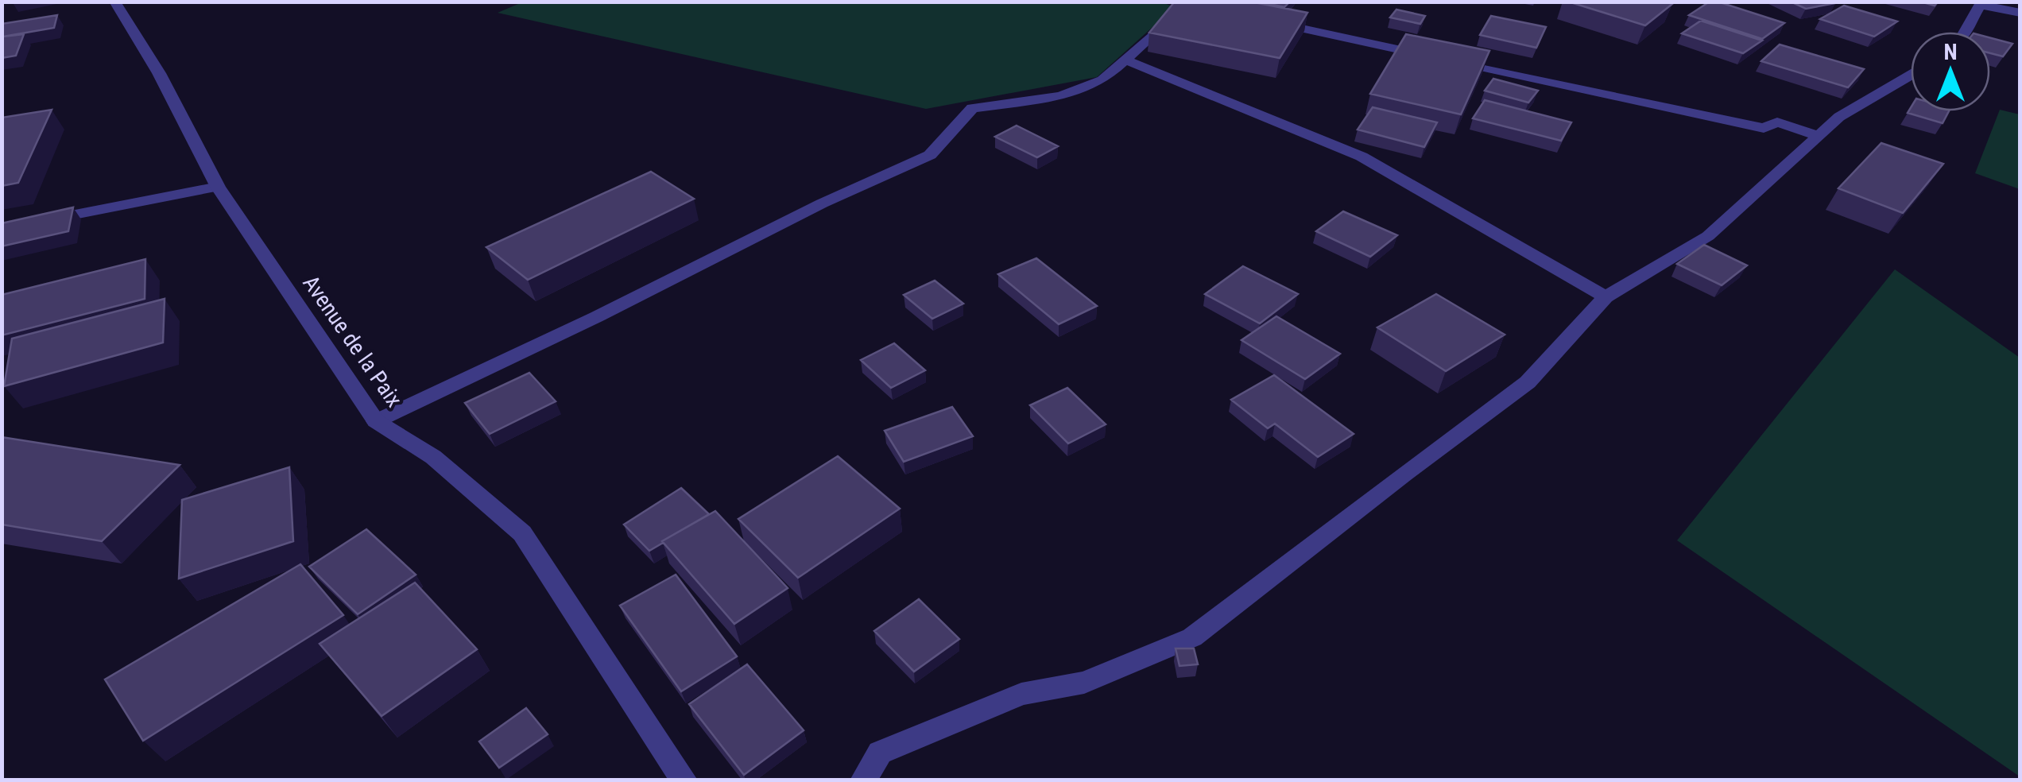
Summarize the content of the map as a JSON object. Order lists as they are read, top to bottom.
{
  "streets": {
    "street": ["Avenue de la Paix"]
  },
  "north": "top"
}
